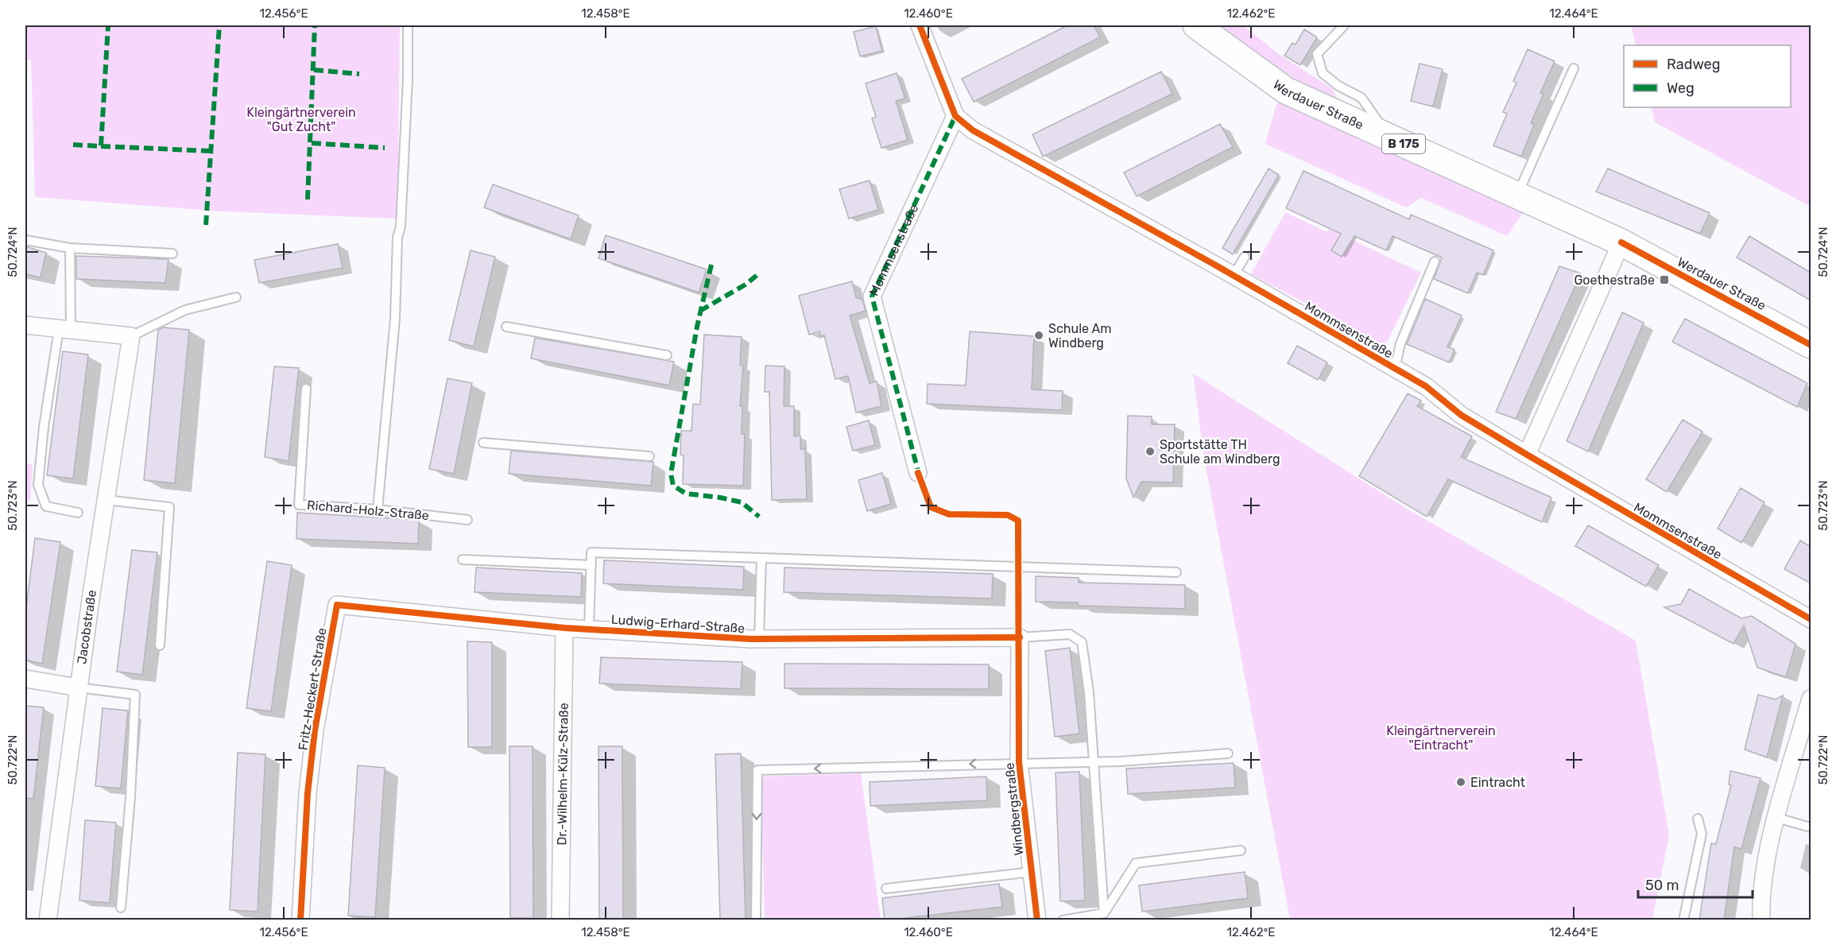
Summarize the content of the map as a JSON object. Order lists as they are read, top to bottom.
{
  "streets": {
    "main road": ["Werdauer Straße", "B 175"],
    "street": [
      "Mommsenstraße",
      "Ludwig-Erhard-Straße",
      "Jacobstraße",
      "Fritz-Heckert-Straße",
      "Dr.-Wilhelm-Külz-Straße",
      "Windbergstraße"
    ],
    "lane": ["Richard-Holz-Straße"]
  },
  "crossings": [
    ["Ludwig-Erhard-Straße", "Fritz-Heckert-Straße"],
    ["Ludwig-Erhard-Straße", "Dr.-Wilhelm-Külz-Straße"],
    ["Ludwig-Erhard-Straße", "Windbergstraße"]
  ],
  "parks": ["Kleingärtnerverein \"Gut Zucht\"", "Kleingärtnerverein \"Eintracht\""],
  "places": {
    "transit": ["Goethestraße"],
    "other": ["Schule Am Windberg", "Sportstätte TH Schule am Windberg", "Eintracht"]
  },
  "legend": ["Radweg", "Weg"],
  "scale_bar": "50 m",
  "coordinates": [
    "12.456°E",
    "12.458°E",
    "12.460°E",
    "12.462°E",
    "12.464°E",
    "50.724°N",
    "50.723°N",
    "50.722°N"
  ]
}
